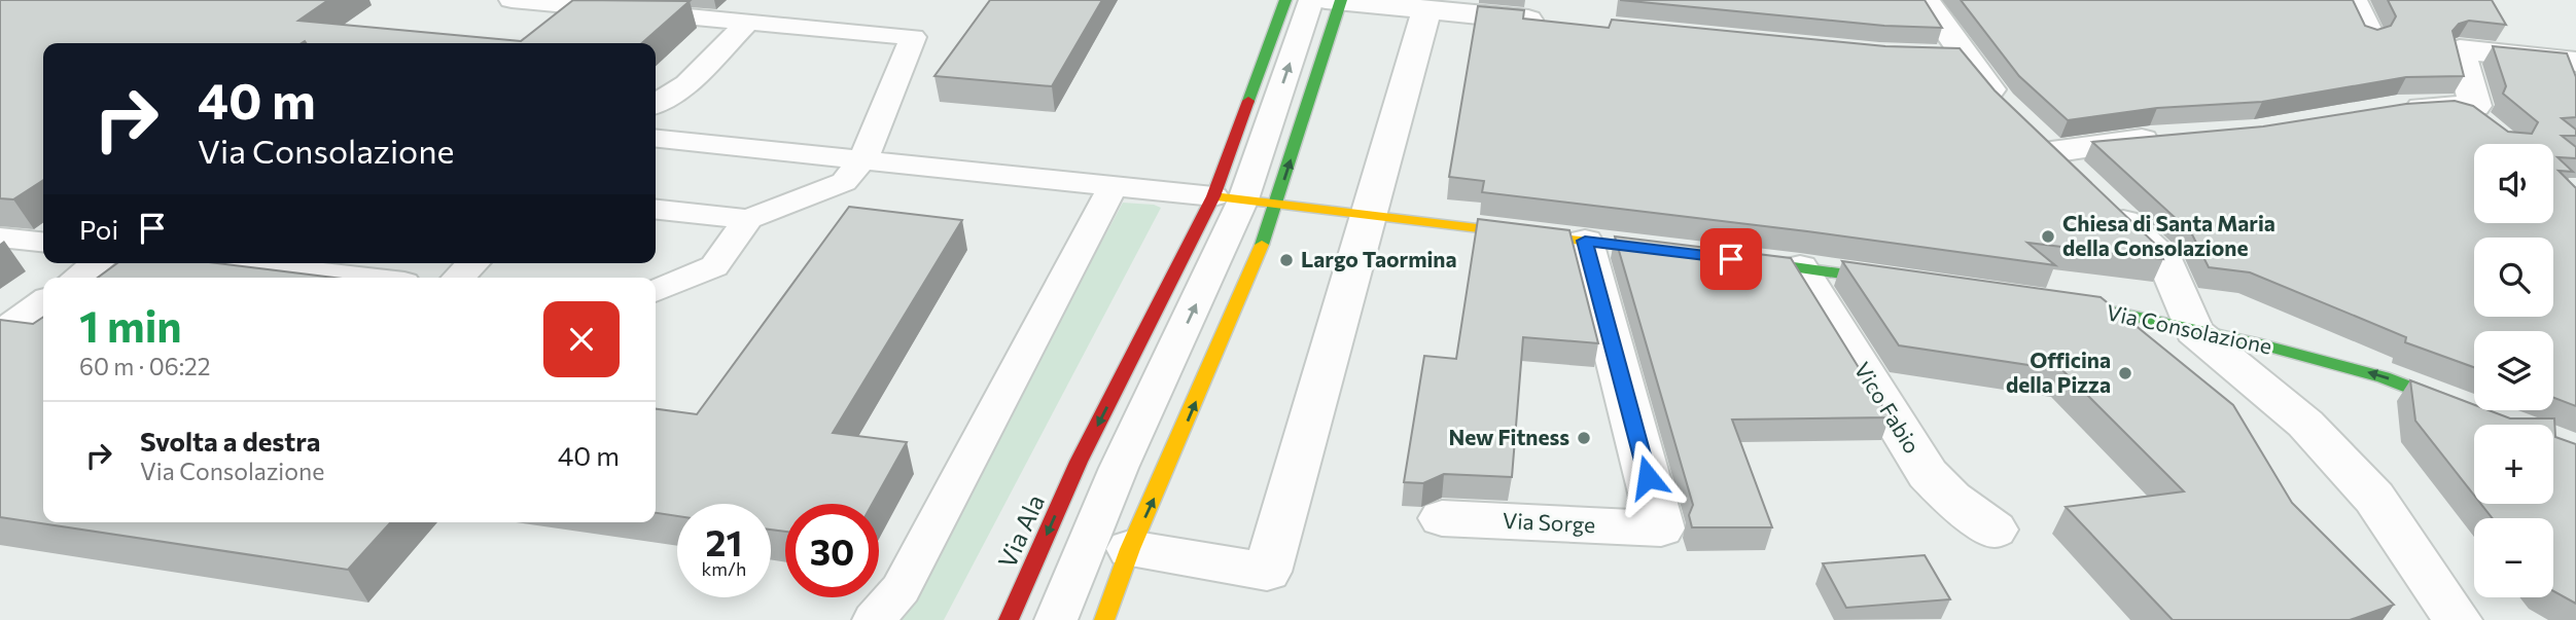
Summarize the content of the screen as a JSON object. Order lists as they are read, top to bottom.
{
  "streets": {
    "main road": ["Via Consolazione", "Via Ala"],
    "street": ["Vico Fabio", "Via Sorge"]
  },
  "one_way": ["Via Consolazione"],
  "places": [
    "Chiesa di Santa Maria della Consolazione",
    "Largo Taormina",
    "Officina della Pizza",
    "New Fitness"
  ],
  "page": {
    "turn": ["40 m", "Via Consolazione"],
    "map_buttons": ["+", "−"],
    "then": "Poi",
    "heading": ["1 min", "60 m · 06:22"],
    "list": [
      {
        "name": "Svolta a destra",
        "note": "Via Consolazione",
        "value": "40 m"
      }
    ],
    "speed": "21 km/h",
    "limit": "30"
  }
}
